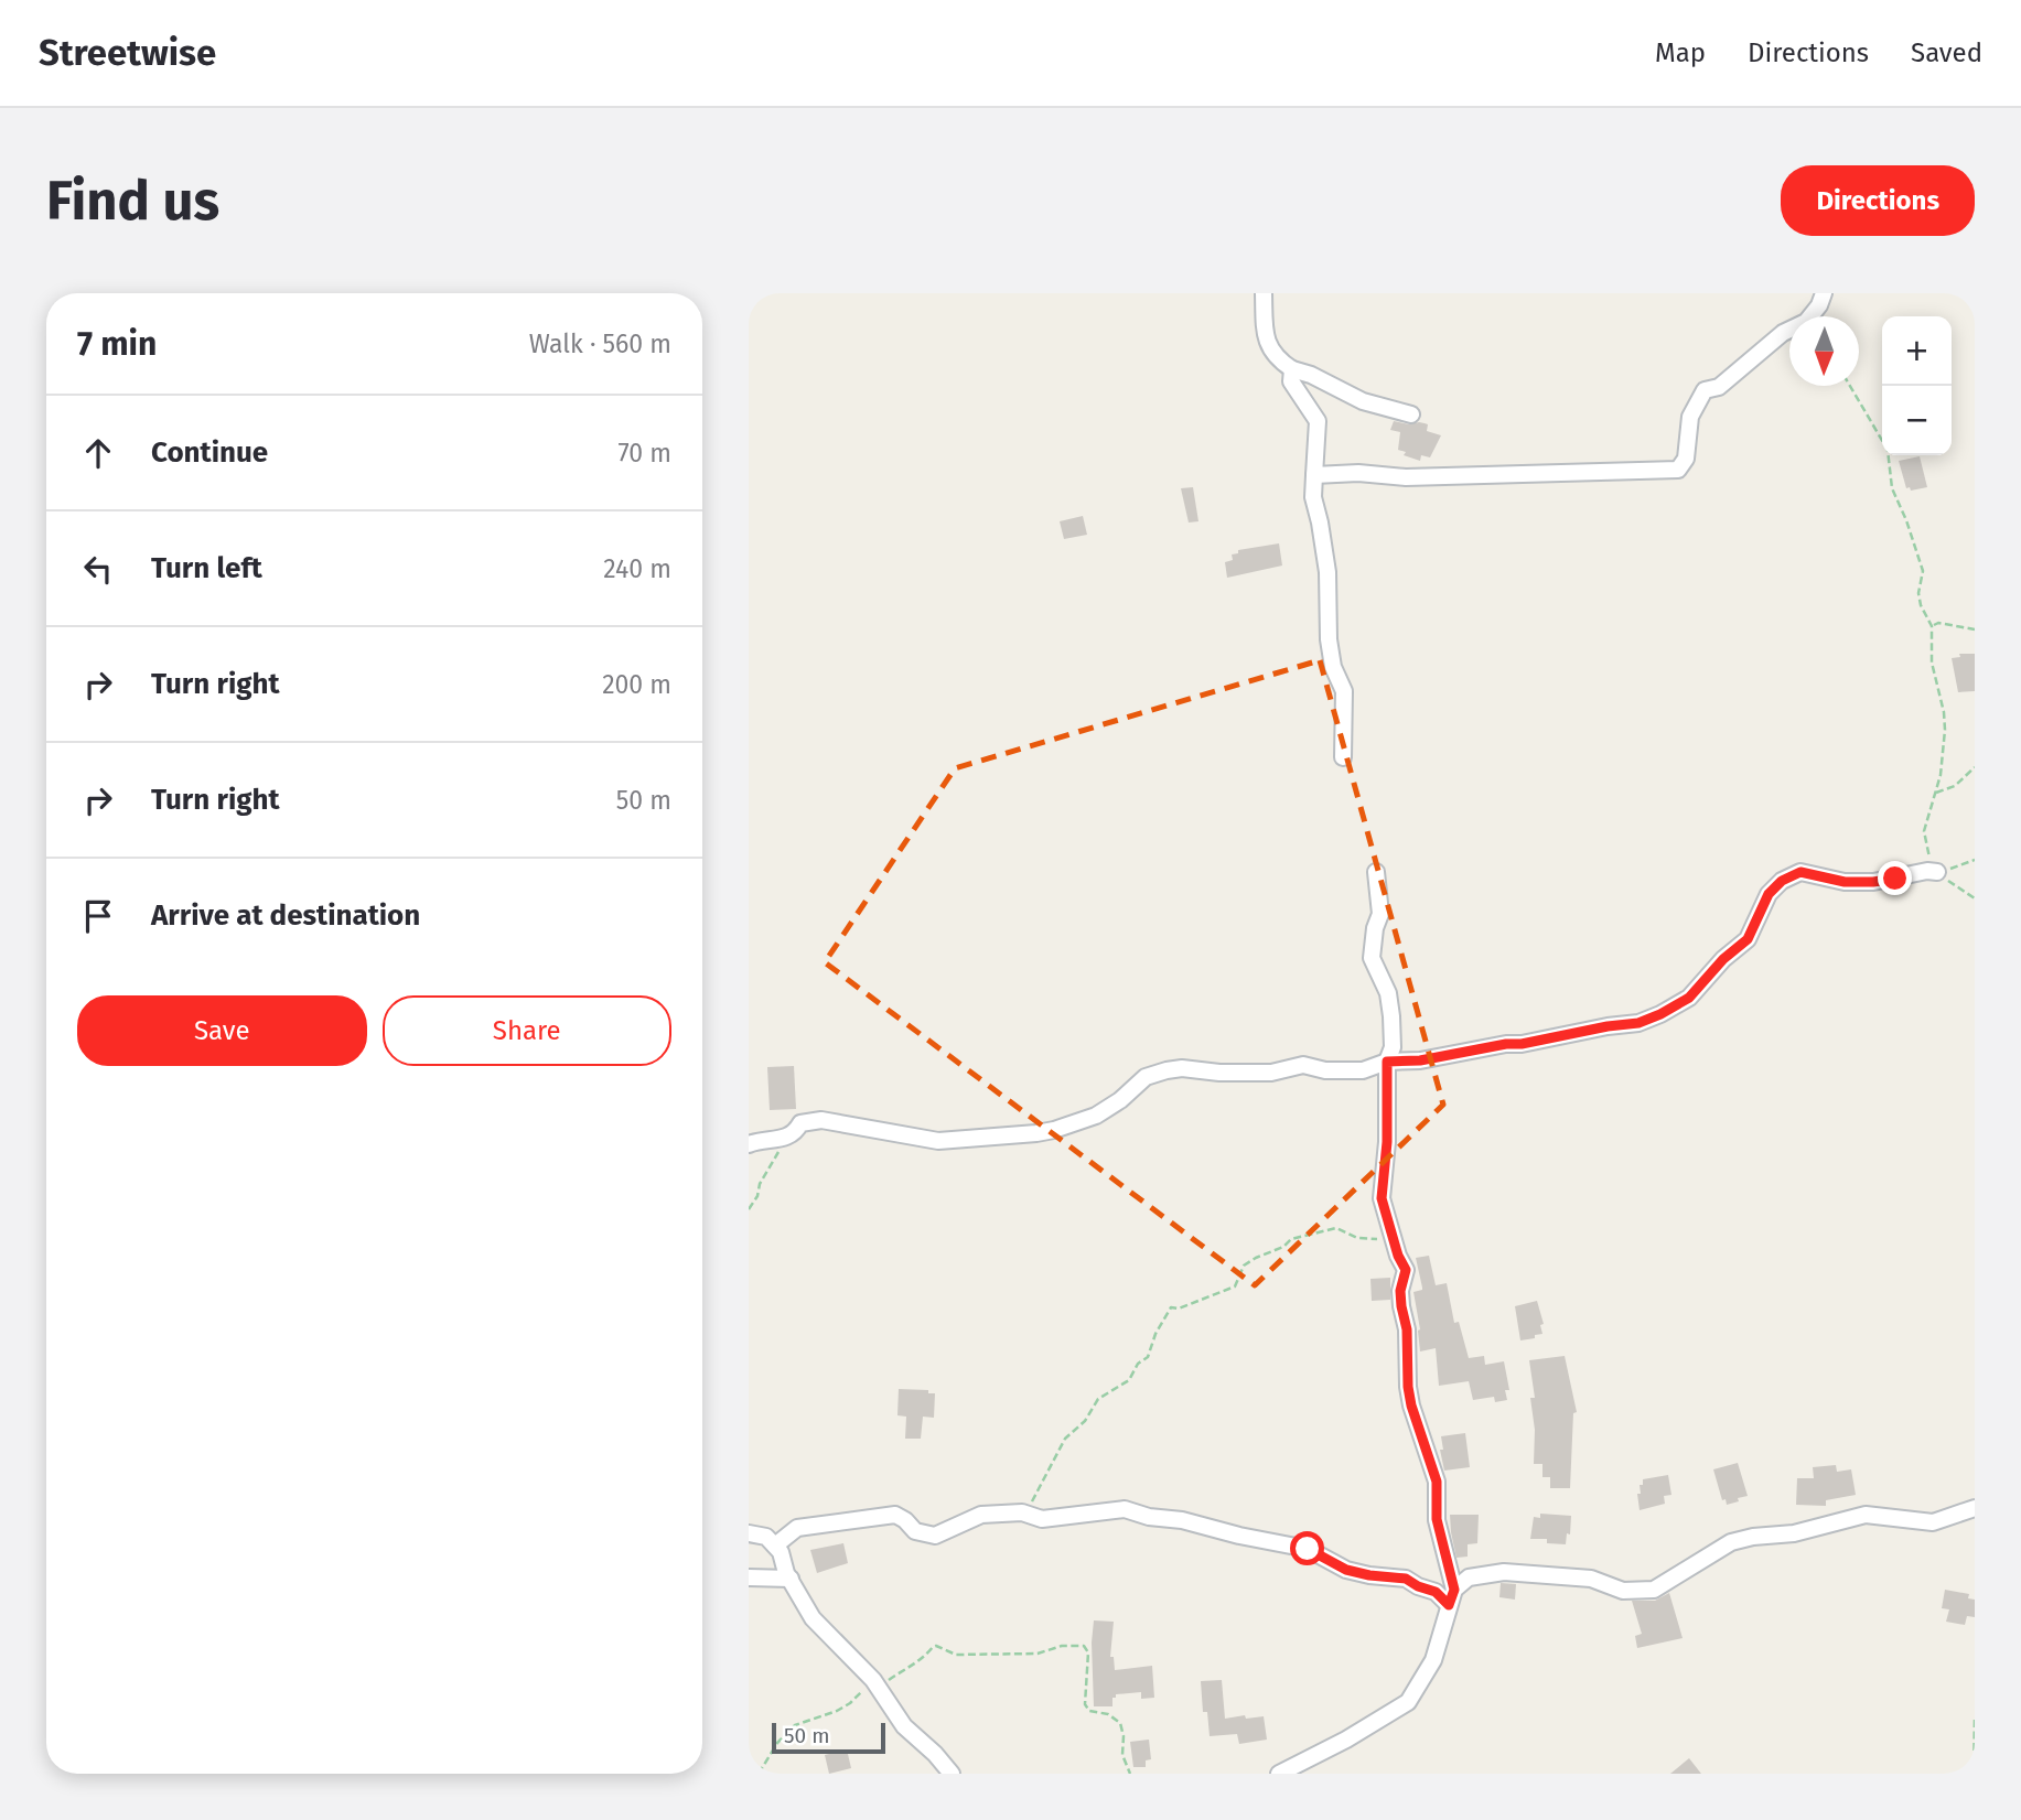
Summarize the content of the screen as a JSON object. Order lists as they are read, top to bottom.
{
  "scale_bar": "50 m",
  "north": "bottom",
  "page": {
    "header": "Streetwise",
    "nav": ["Map", "Directions", "Saved"],
    "buttons": [
      "Directions",
      ["Save", "Share"]
    ],
    "title": "Find us",
    "heading": ["7 min", "Walk · 560 m"],
    "map_buttons": ["+", "−"],
    "list": [
      ["Continue", "70 m"],
      ["Turn left", "240 m"],
      ["Turn right", "200 m"],
      ["Turn right", "50 m"],
      "Arrive at destination"
    ],
    "scale": "50 m"
  }
}
